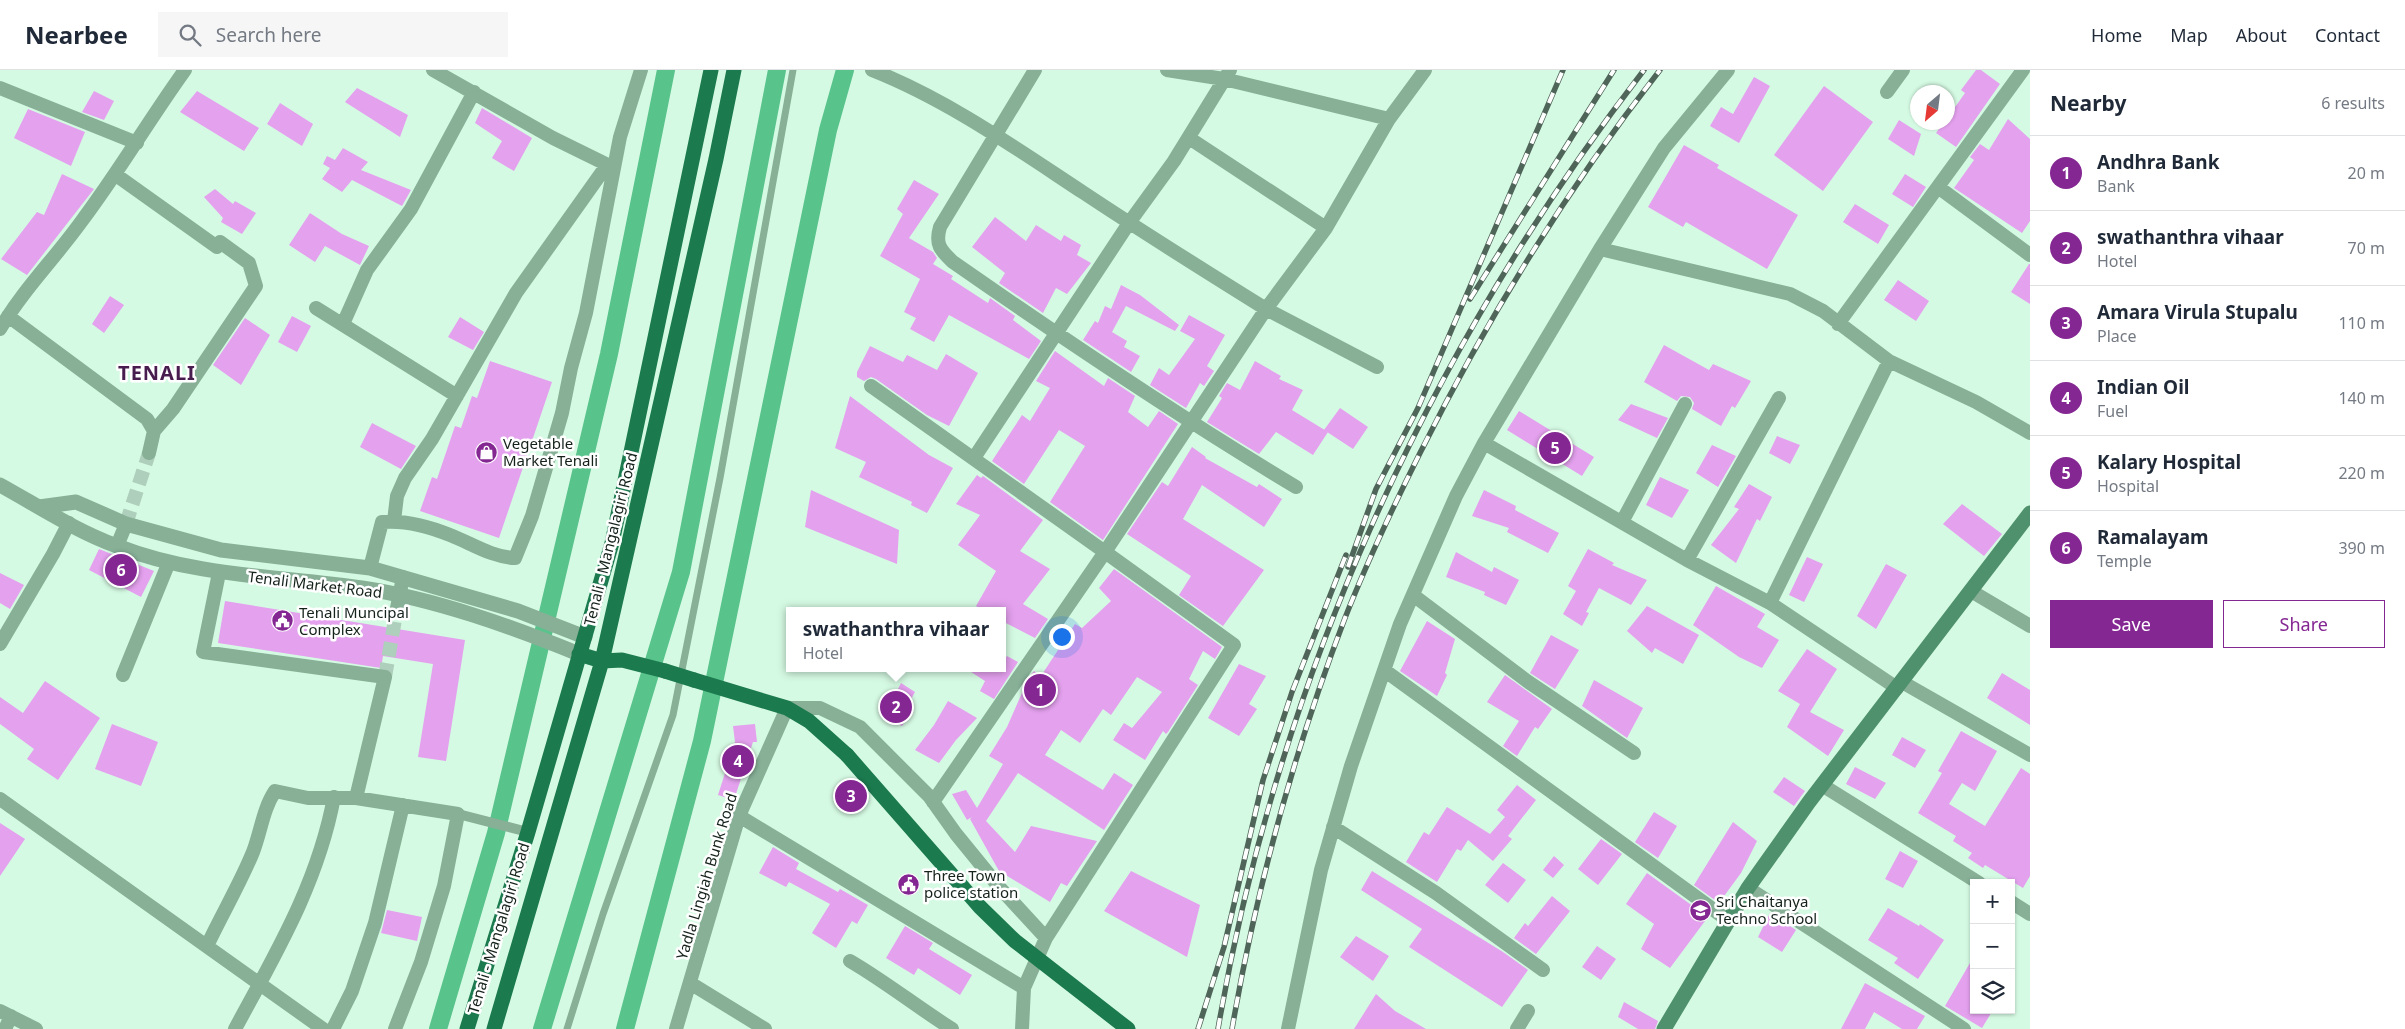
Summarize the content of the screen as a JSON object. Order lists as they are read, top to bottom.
{
  "streets": {
    "main road": ["Tenali - Mangalagiri Road", "Tenali Market Road"],
    "street": ["Yadla Lingiah Bunk Road"]
  },
  "crossings": [
    ["Tenali - Mangalagiri Road", "Tenali Market Road"]
  ],
  "districts": ["TENALI"],
  "places": {
    "shop": ["Vegetable Market Tenali"],
    "public building": ["Tenali Muncipal Complex", "Three Town police station"],
    "school or university": ["Sri Chaitanya Techno School"]
  },
  "north": "bottom left",
  "page": {
    "header": "Nearbee",
    "search": "Search here",
    "nav": [
      "Home",
      "Map",
      "About",
      "Contact"
    ],
    "heading": ["Nearby", "6 results"],
    "list": [
      {
        "mark": "1",
        "name": "Andhra Bank",
        "note": "Bank",
        "value": "20 m"
      },
      {
        "mark": "2",
        "name": "swathanthra vihaar",
        "note": "Hotel",
        "value": "70 m"
      },
      {
        "mark": "3",
        "name": "Amara Virula Stupalu",
        "note": "Place",
        "value": "110 m"
      },
      {
        "mark": "4",
        "name": "Indian Oil",
        "note": "Fuel",
        "value": "140 m"
      },
      {
        "mark": "5",
        "name": "Kalary Hospital",
        "note": "Hospital",
        "value": "220 m"
      },
      {
        "mark": "6",
        "name": "Ramalayam",
        "note": "Temple",
        "value": "390 m"
      }
    ],
    "pins": [
      "5",
      "6",
      "1",
      "2",
      "4",
      "3"
    ],
    "buttons": ["Save", "Share"],
    "popup": ["swathanthra vihaar", "Hotel"],
    "map_buttons": ["+", "−"]
  }
}
